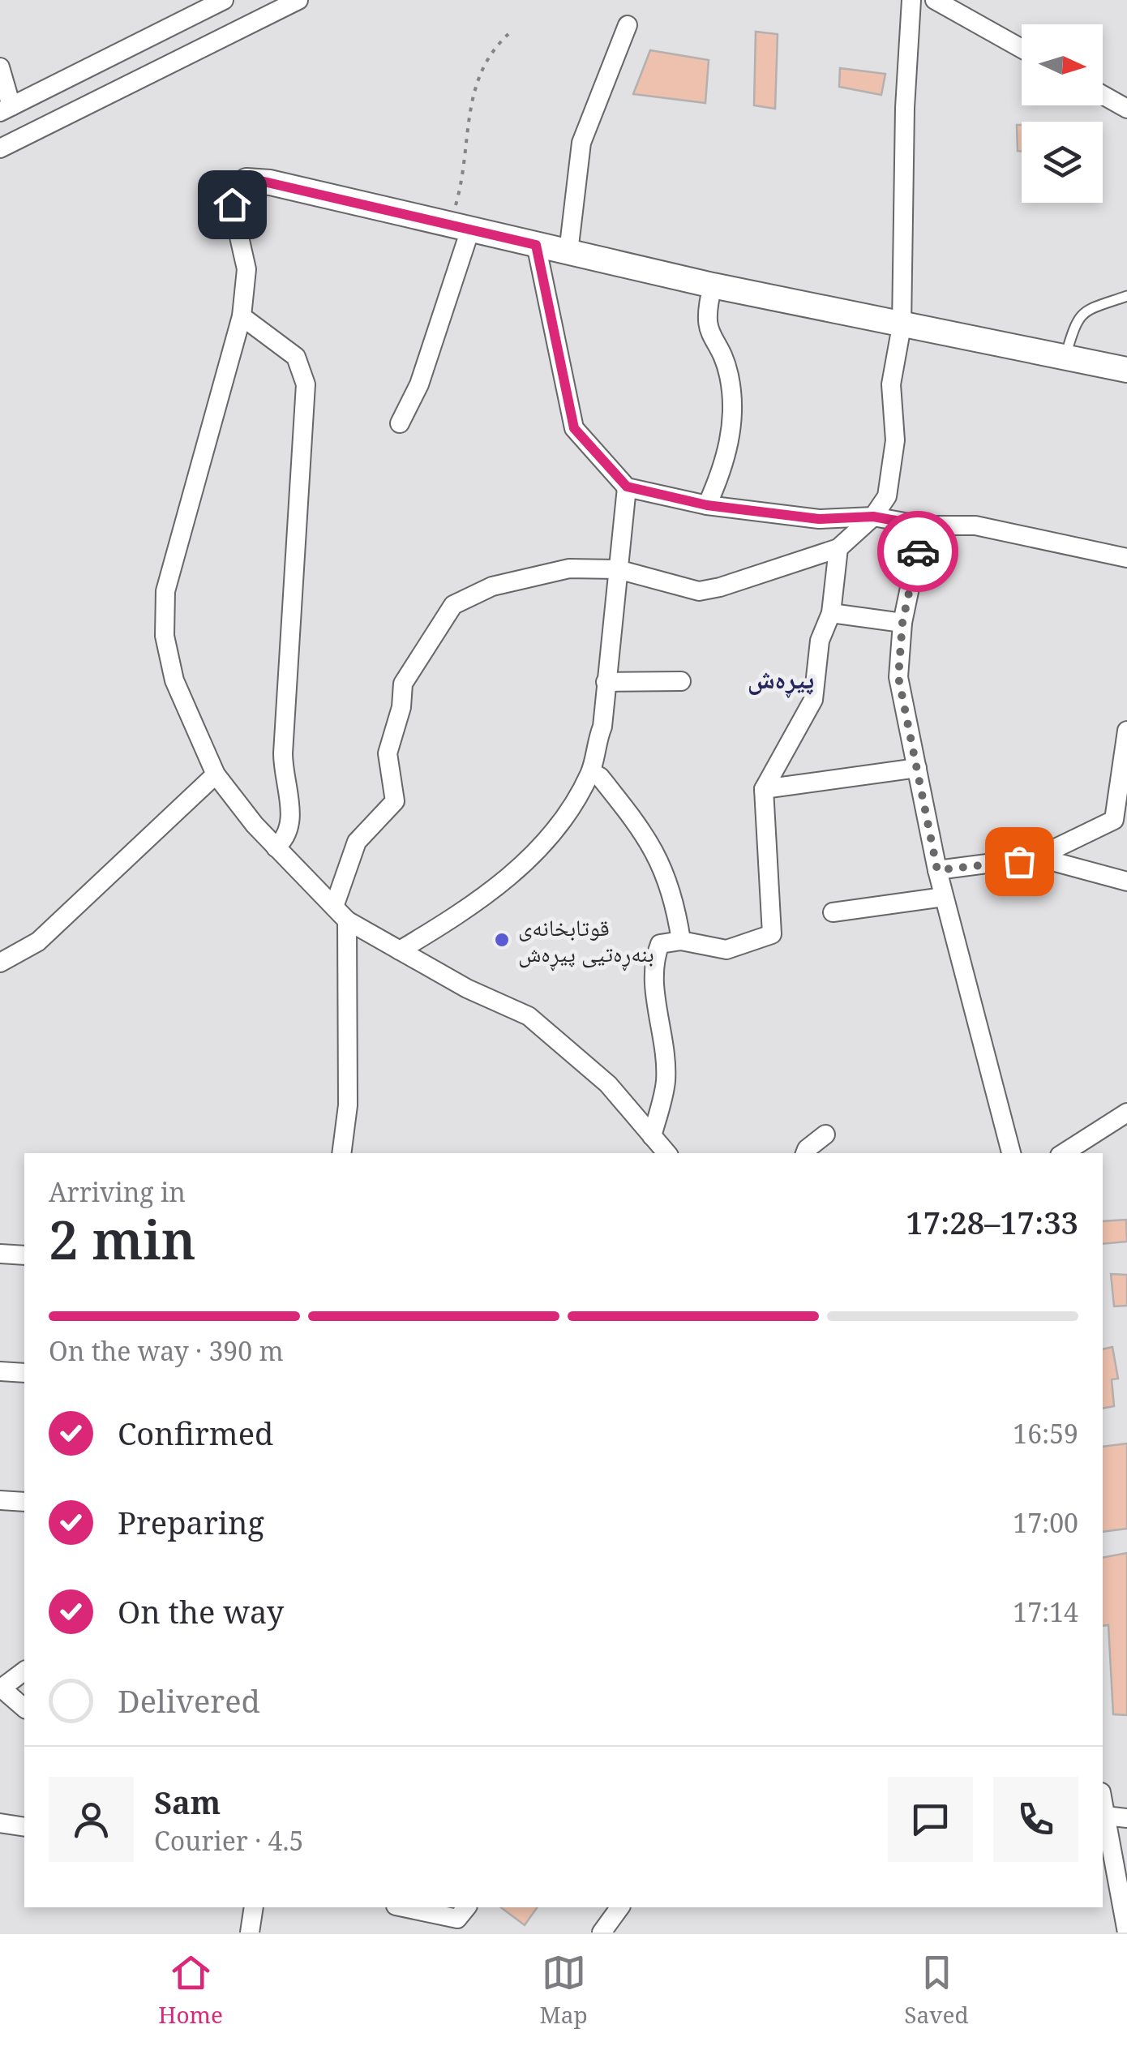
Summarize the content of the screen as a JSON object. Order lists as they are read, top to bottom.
{
  "districts": ["پیڕەش"],
  "places": ["قوتابخانەی بنەڕەتیی پیڕەش"],
  "north": "right",
  "page": {
    "heading": ["2 min", "Arriving in", "17:28–17:33"],
    "panel": ["Sam", "Courier · 4.5"],
    "bar": "On the way · 390 m",
    "list": [
      ["Confirmed", "16:59"],
      ["Preparing", "17:00"],
      ["On the way", "17:14"],
      "Delivered"
    ],
    "tabs": ["Home", "Map", "Saved"]
  }
}
